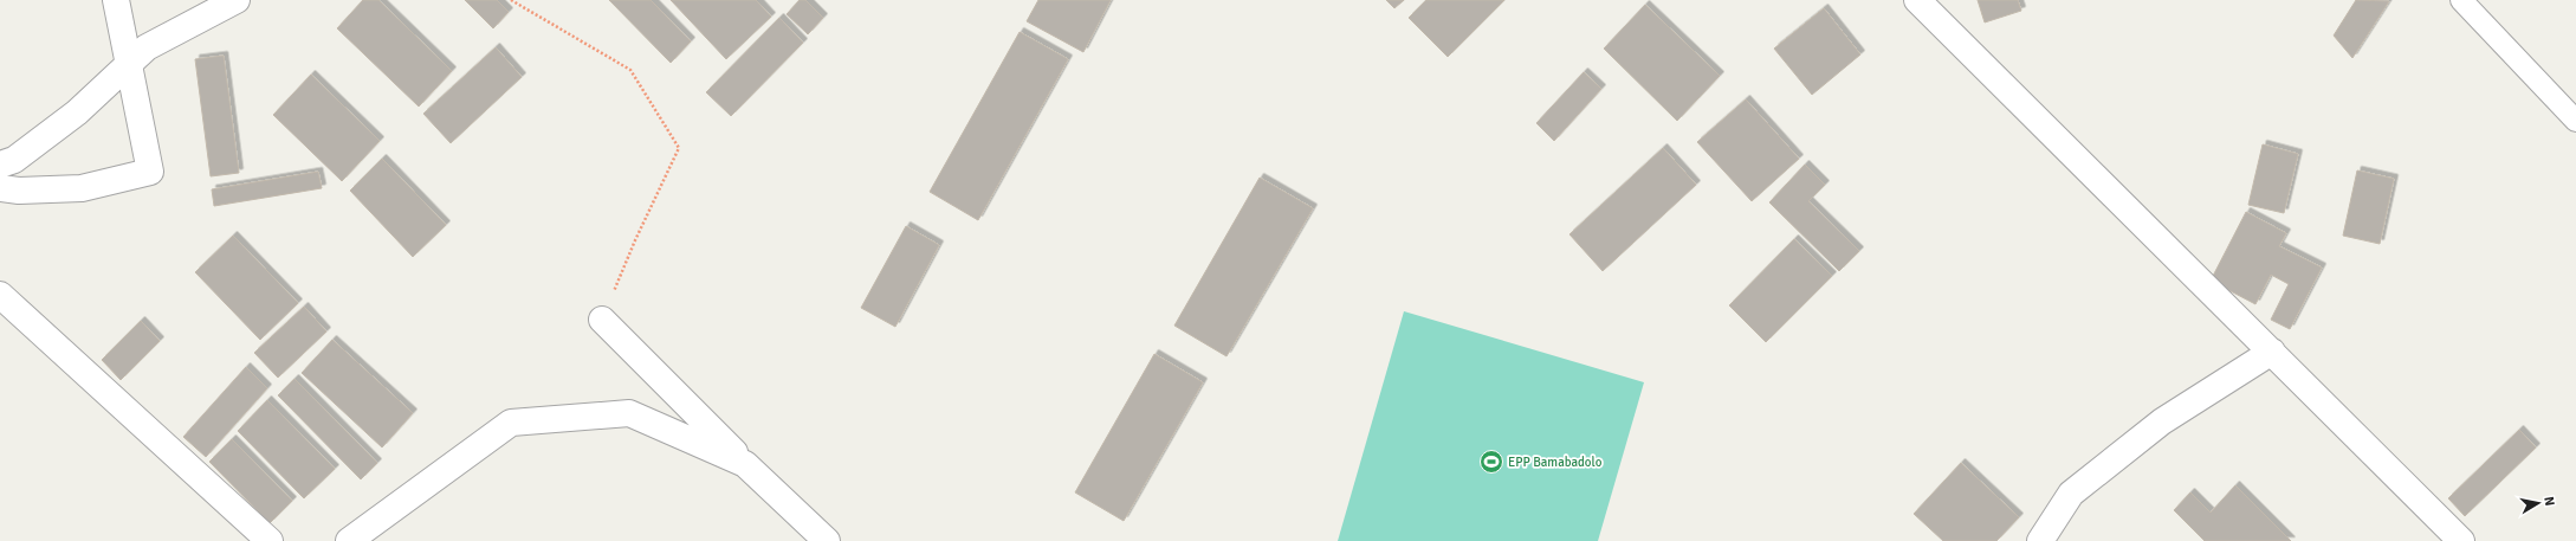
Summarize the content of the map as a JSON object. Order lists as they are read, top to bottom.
{
  "places": {
    "sports": ["EPP Bamabadolo"]
  },
  "north": "right"
}
